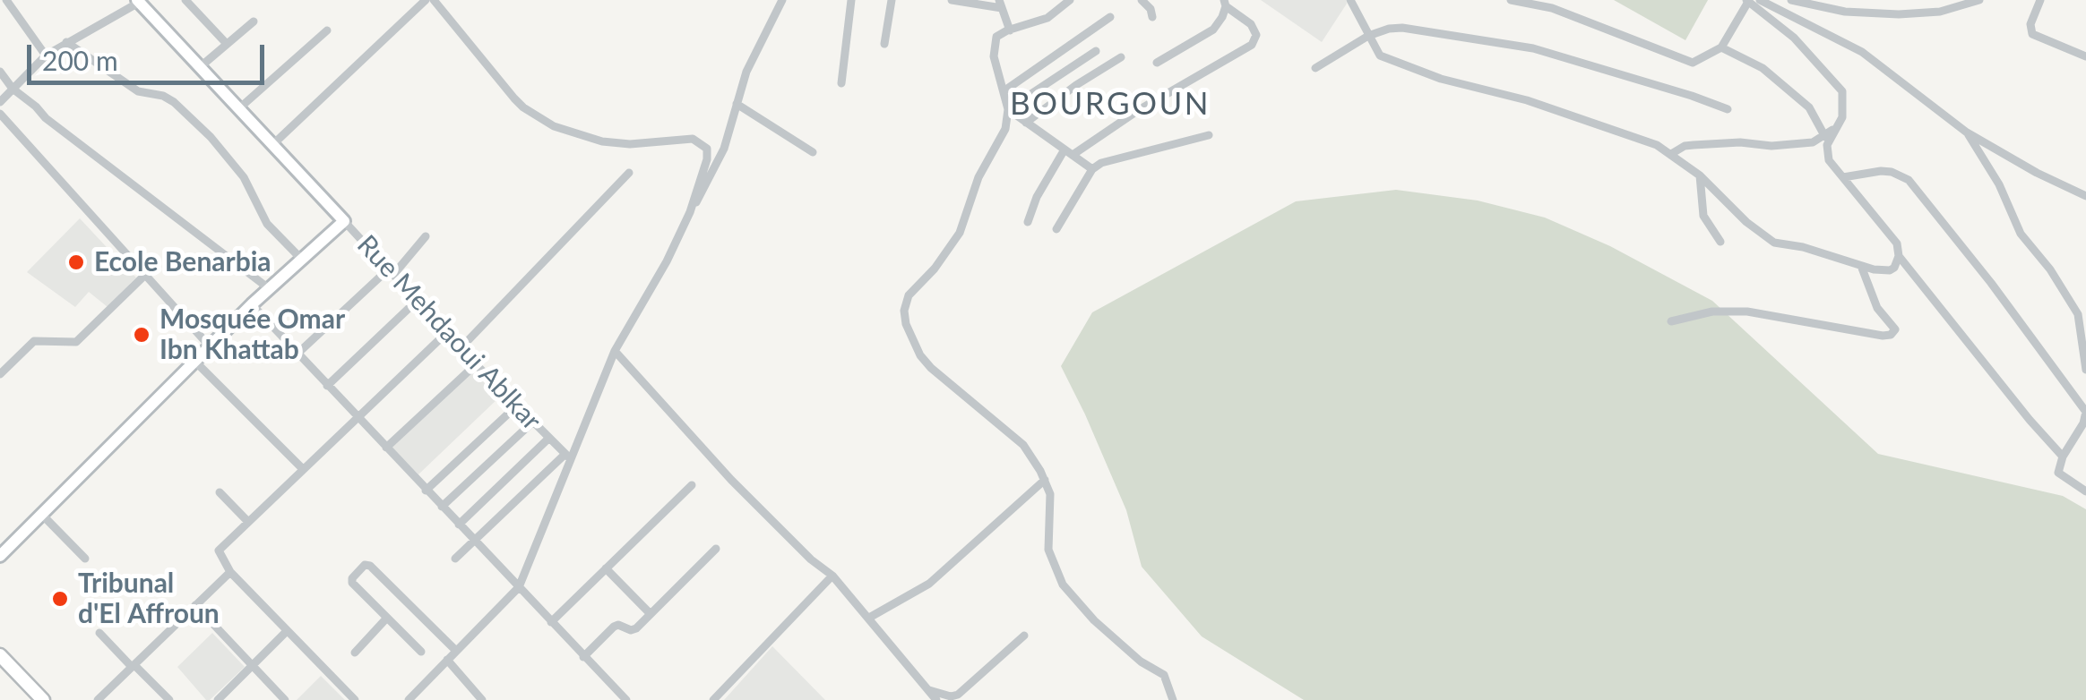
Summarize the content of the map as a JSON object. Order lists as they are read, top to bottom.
{
  "streets": {
    "street": ["Rue Mehdaoui Ablkar"]
  },
  "districts": ["BOURGOUN"],
  "places": ["Ecole Benarbia", "Mosquée Omar Ibn Khattab", "Tribunal d'El Affroun"],
  "scale_bar": "200 m"
}
